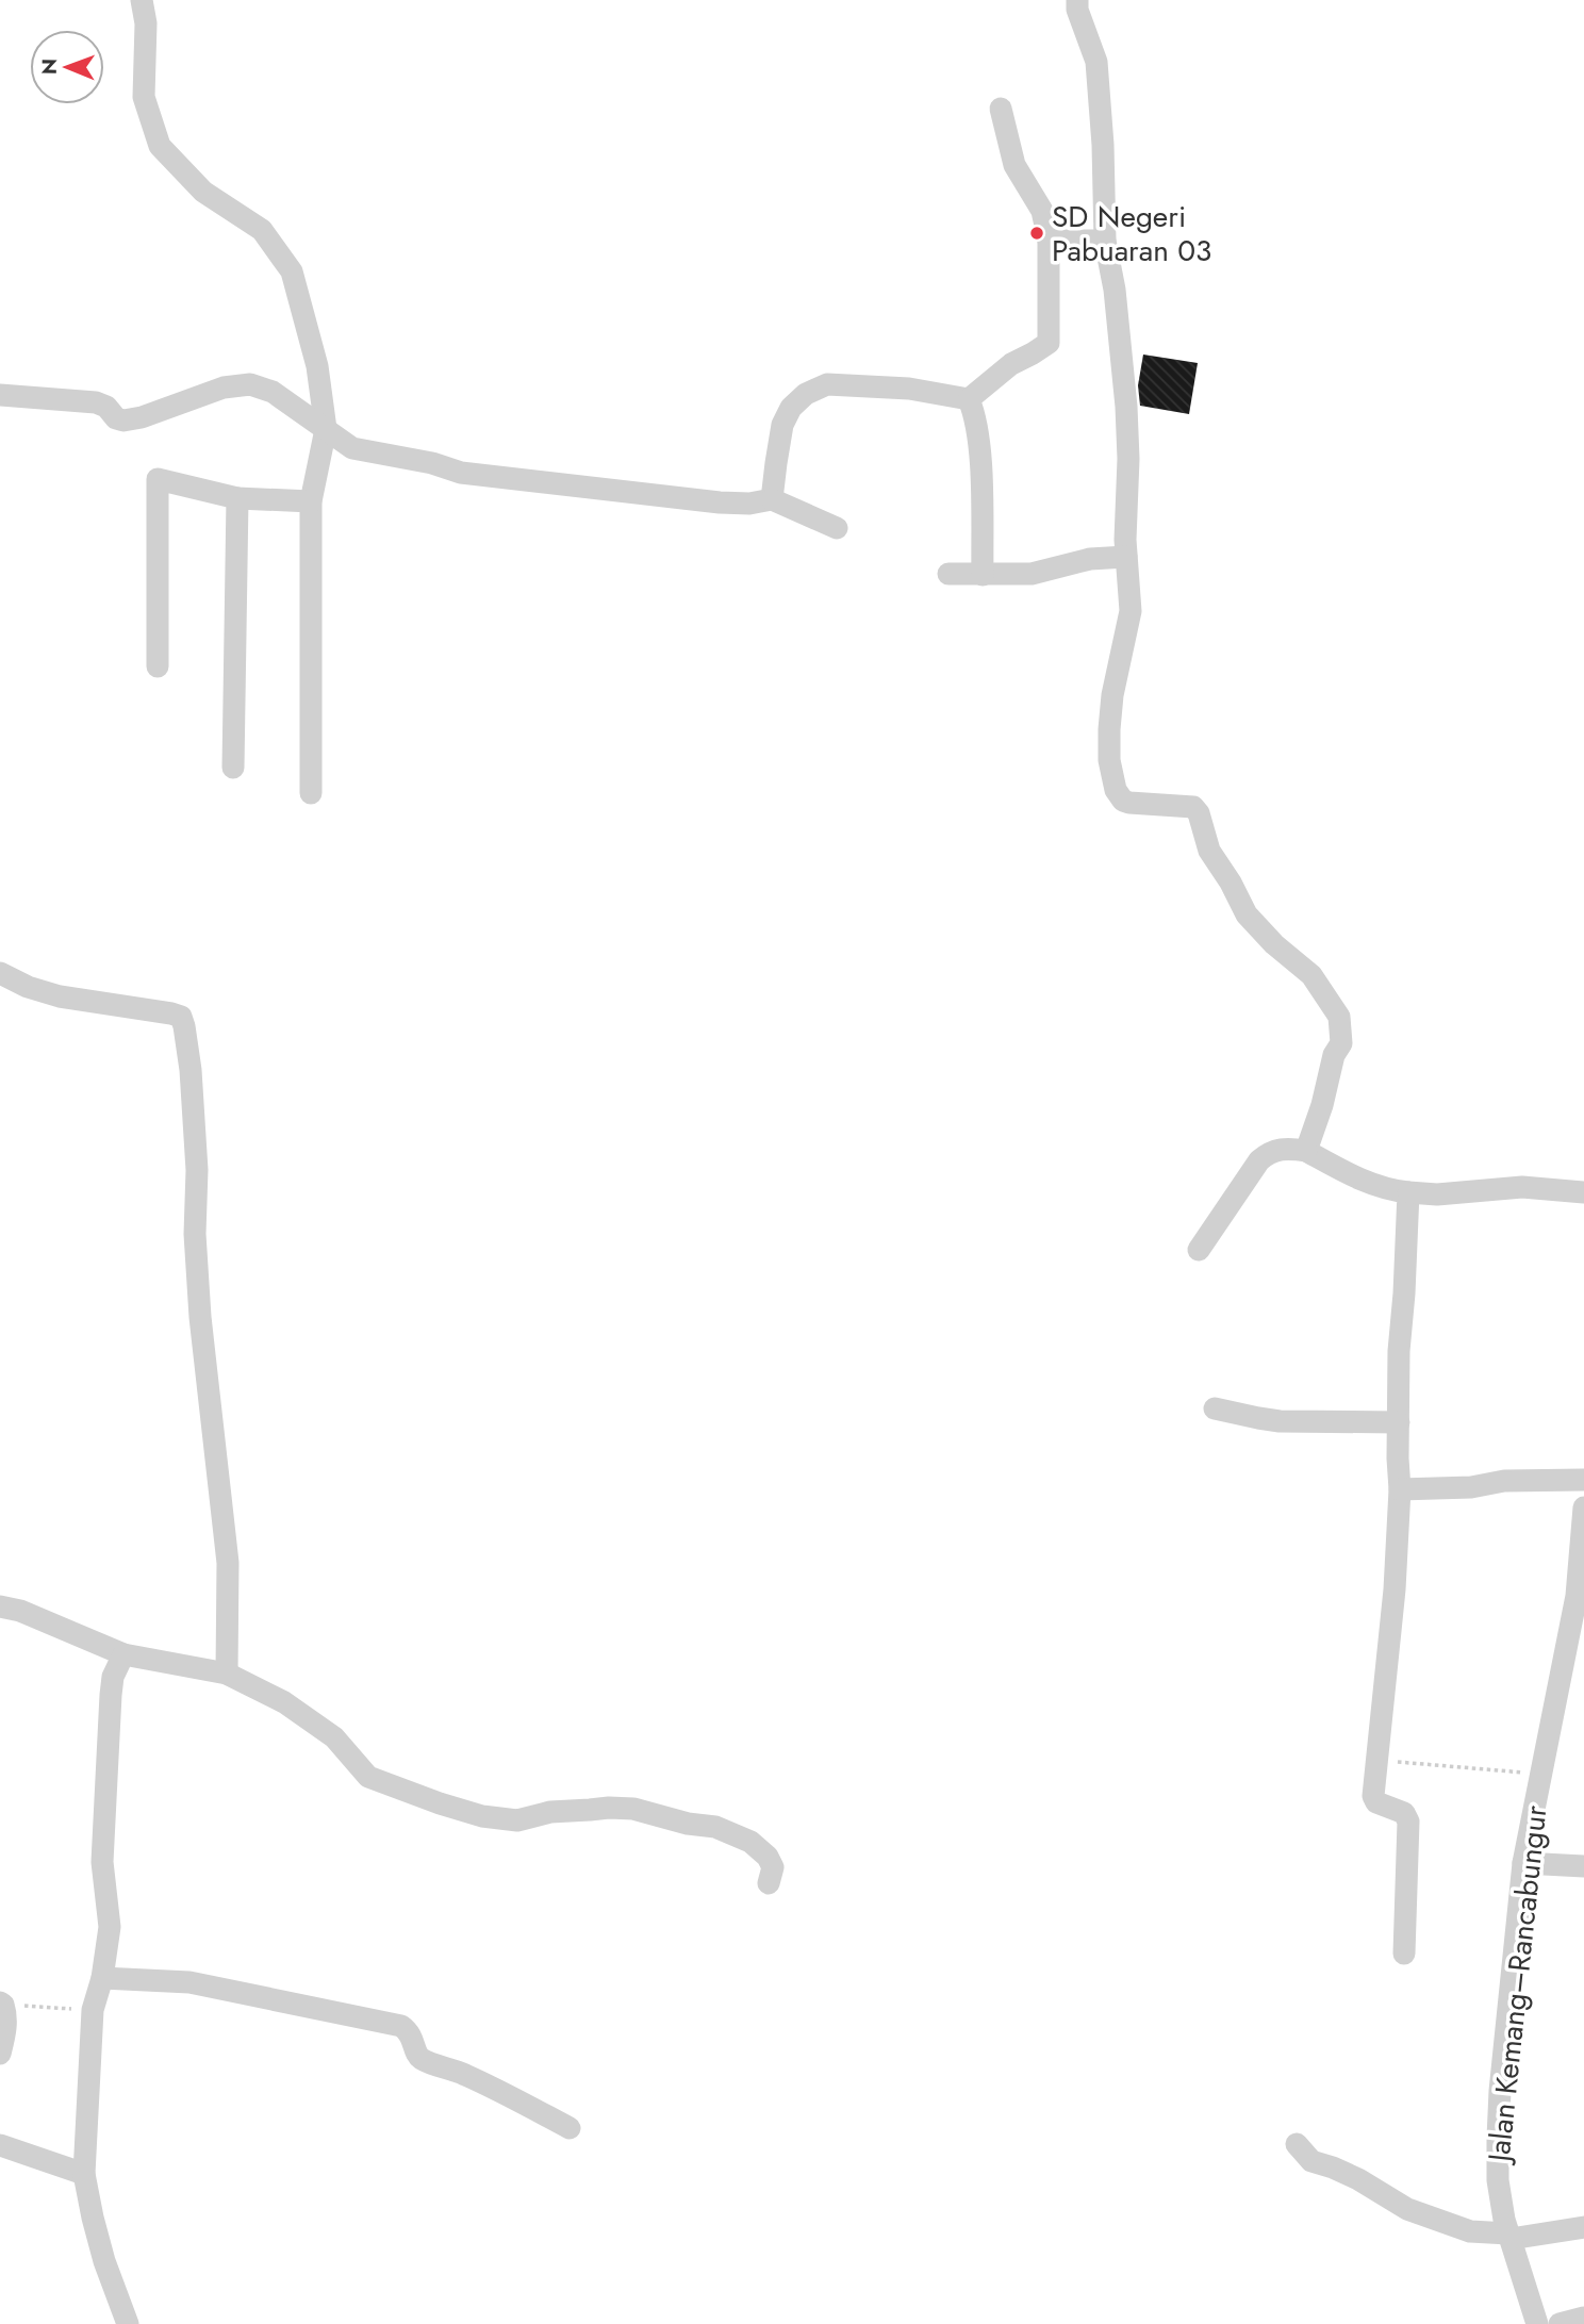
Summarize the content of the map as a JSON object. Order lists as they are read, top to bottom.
{
  "streets": {
    "street": ["Jalan Kemang–Rancabungur"]
  },
  "places": ["SD Negeri Pabuaran 03"],
  "north": "left"
}
